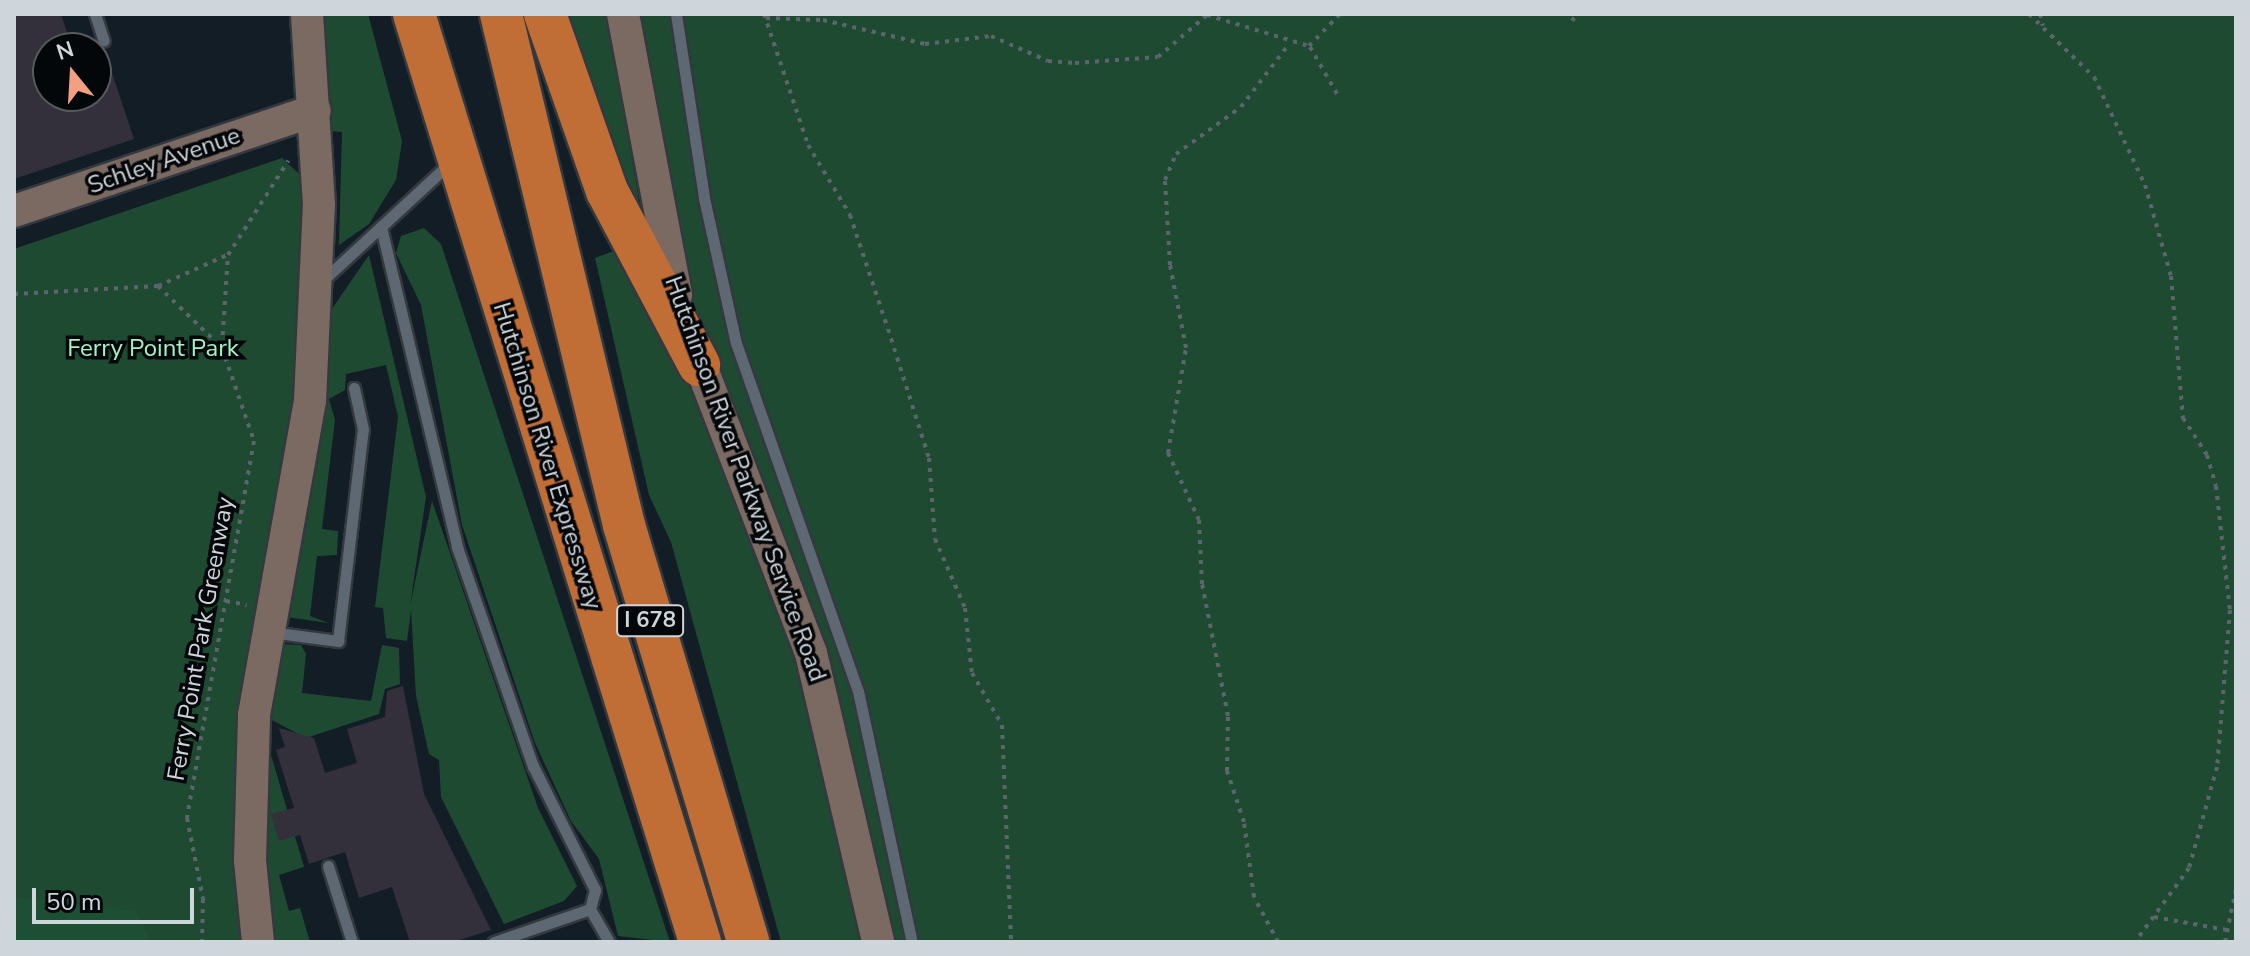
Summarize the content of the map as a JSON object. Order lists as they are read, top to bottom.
{
  "streets": {
    "highway": ["Hutchinson River Expressway", "I 678"],
    "street": ["Schley Avenue", "Hutchinson River Parkway Service Road"],
    "path": ["Ferry Point Park Greenway"]
  },
  "parks": ["Ferry Point Park"],
  "scale_bar": "50 m",
  "north": "top"
}
